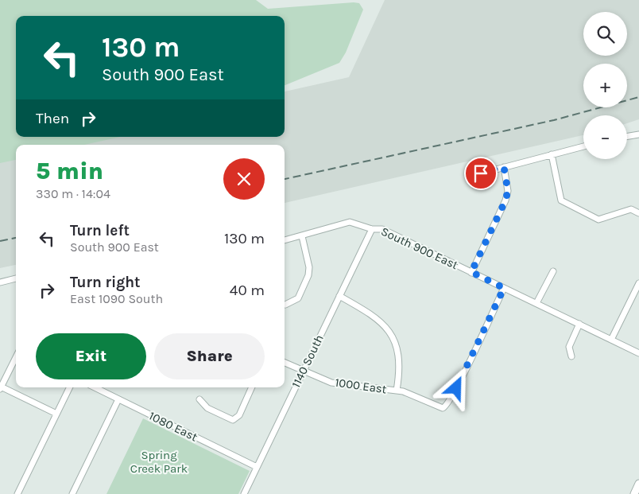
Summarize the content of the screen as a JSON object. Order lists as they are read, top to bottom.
{
  "streets": {
    "street": [
      "South 900 East",
      "1140 South",
      "1000 East",
      "1080 East"
    ]
  },
  "crossings": [
    ["South 900 East", "1140 South"],
    ["South 900 East", "1000 East"],
    ["1140 South", "1000 East"],
    ["1140 South", "1080 East"]
  ],
  "parks": ["Spring Creek Park"],
  "page": {
    "map_buttons": ["+", "−"],
    "turn": ["130 m", "South 900 East"],
    "then": "Then",
    "heading": ["5 min", "330 m · 14:04"],
    "list": [
      {
        "name": "Turn left",
        "note": "South 900 East",
        "value": "130 m"
      },
      {
        "name": "Turn right",
        "note": "East 1090 South",
        "value": "40 m"
      }
    ],
    "buttons": ["Exit", "Share"]
  }
}
